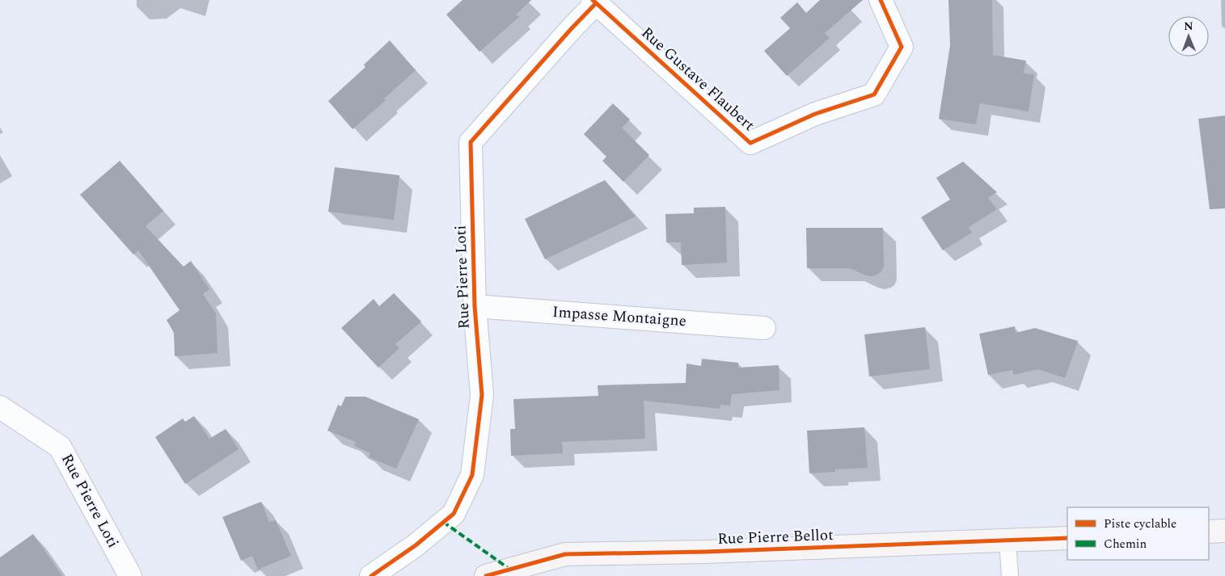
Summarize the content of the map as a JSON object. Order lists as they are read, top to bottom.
{
  "streets": {
    "street": [
      "Rue Gustave Flaubert",
      "Rue Pierre Loti",
      "Impasse Montaigne",
      "Rue Pierre Bellot"
    ]
  },
  "crossings": [
    ["Rue Gustave Flaubert", "Rue Pierre Loti"],
    ["Rue Pierre Loti", "Impasse Montaigne"]
  ],
  "legend": ["Piste cyclable", "Chemin"],
  "north": "top"
}
